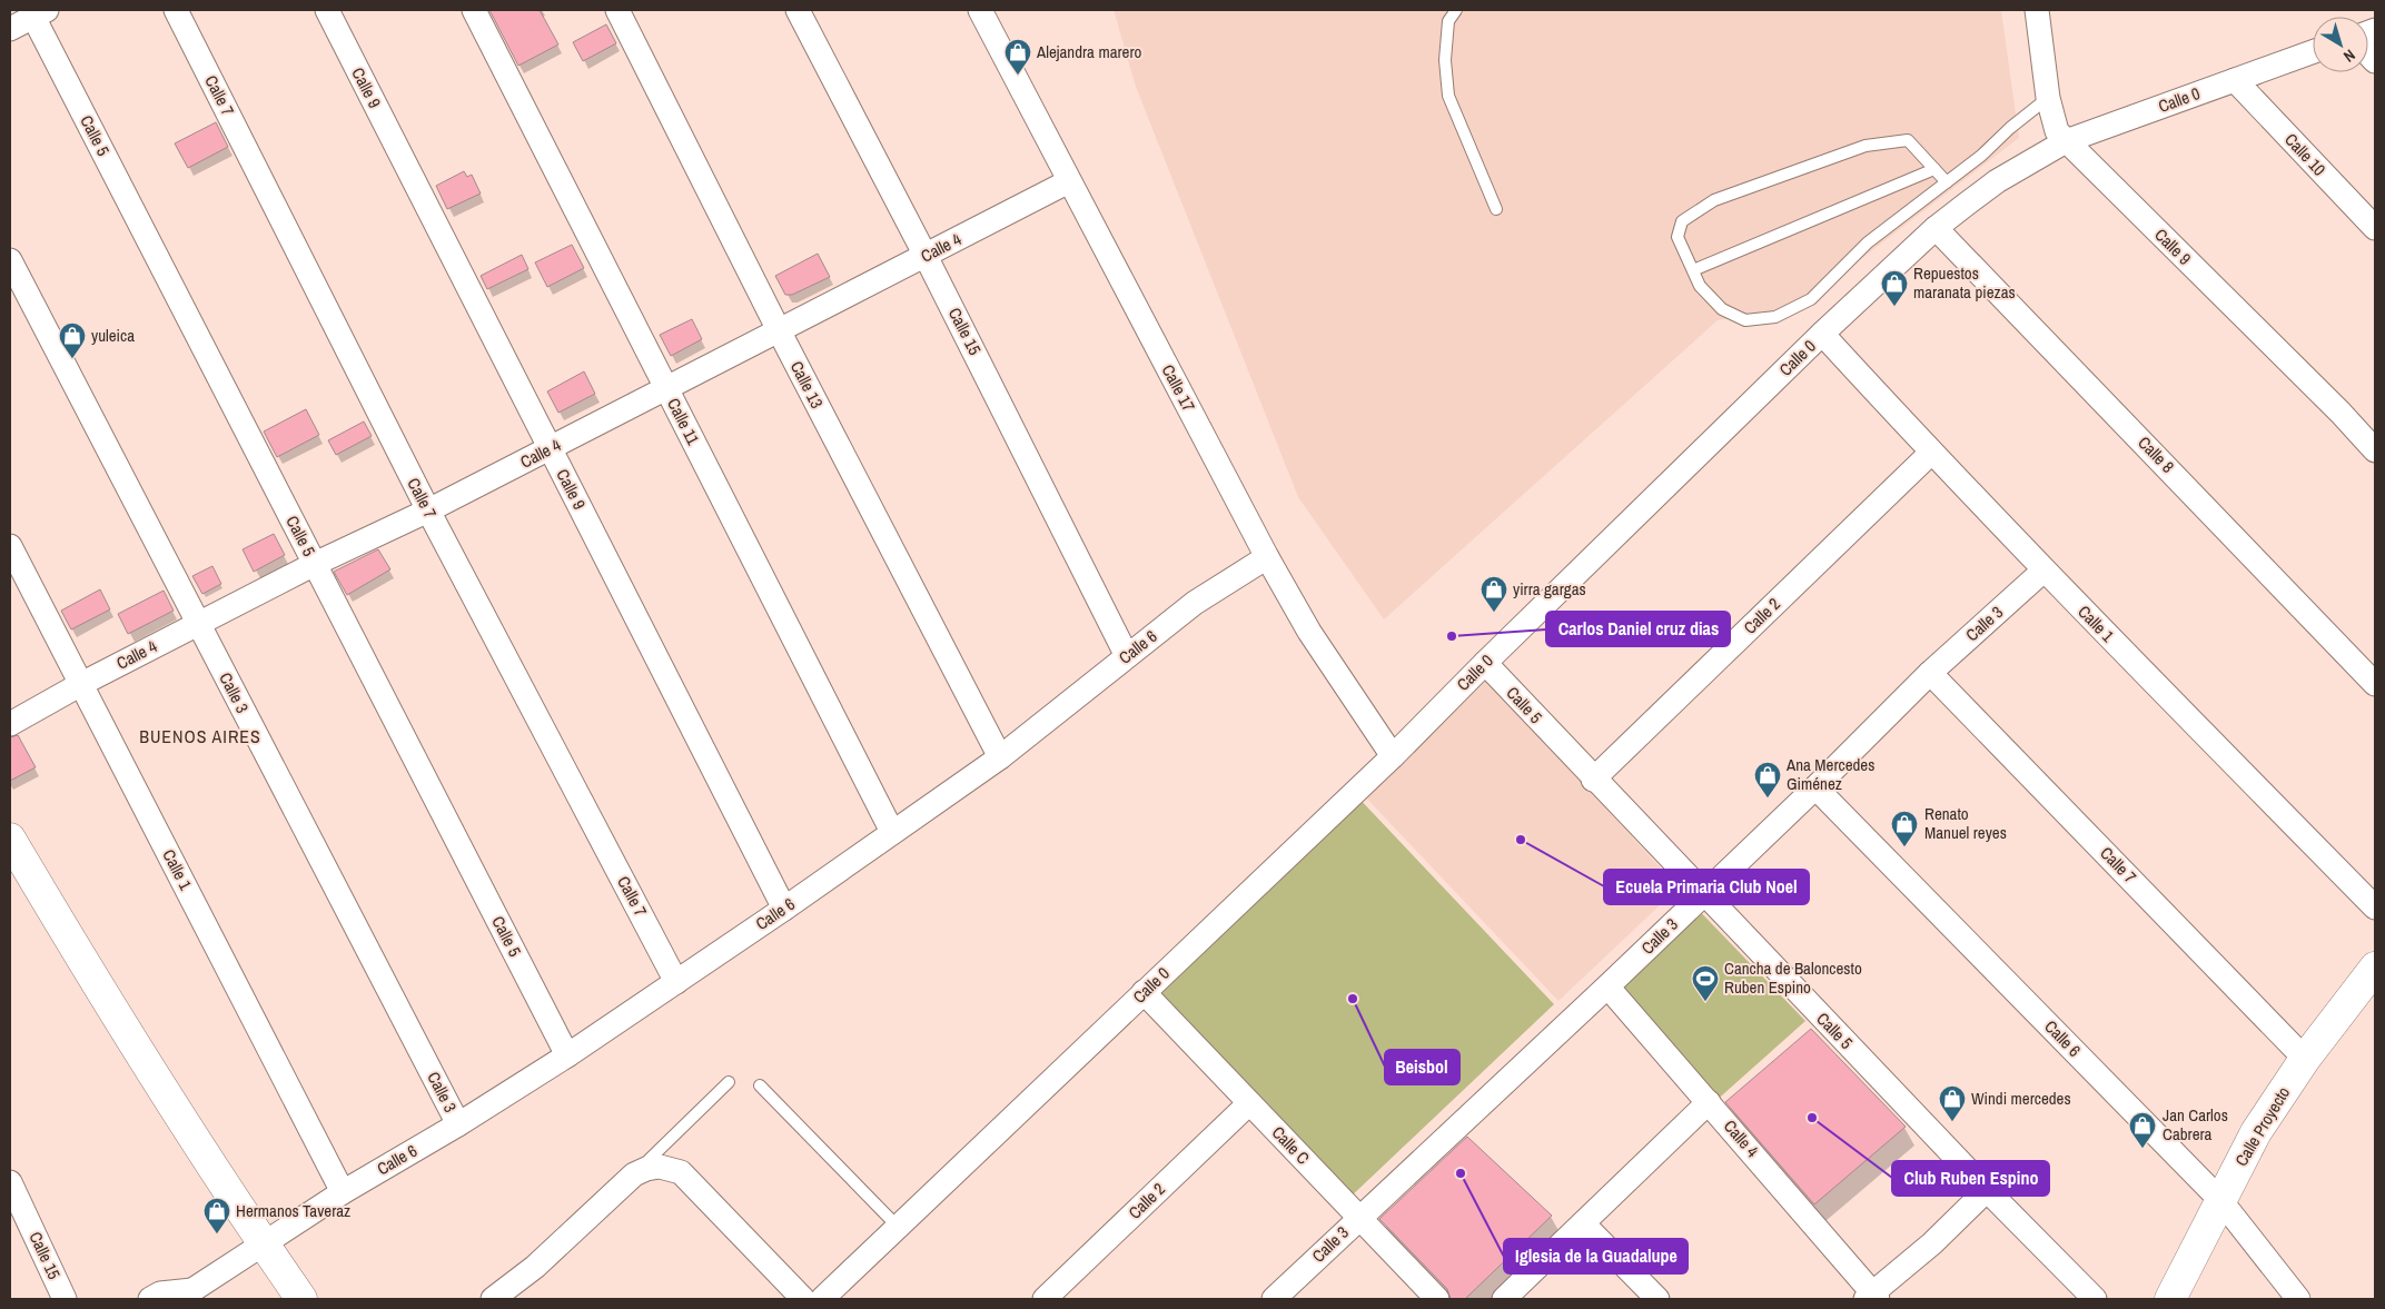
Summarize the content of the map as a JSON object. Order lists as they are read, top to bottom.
{
  "streets": {
    "street": [
      "Calle 9",
      "Calle 7",
      "Calle 0",
      "Calle 5",
      "Calle 10",
      "Calle 4",
      "Calle 15",
      "Calle 13",
      "Calle 17",
      "Calle 11",
      "Calle 8",
      "Calle 2",
      "Calle 3",
      "Calle 1",
      "Calle 6",
      "Calle Proyecto",
      "Calle C"
    ]
  },
  "crossings": [
    ["Calle 9", "Calle 0"],
    ["Calle 9", "Calle 4"],
    ["Calle 9", "Calle 6"],
    ["Calle 7", "Calle 4"],
    ["Calle 7", "Calle 3"],
    ["Calle 7", "Calle 6"],
    ["Calle 7", "Calle Proyecto"],
    ["Calle 0", "Calle 5"],
    ["Calle 0", "Calle 10"],
    ["Calle 0", "Calle 17"],
    ["Calle 0", "Calle 8"],
    ["Calle 0", "Calle 1"],
    ["Calle 0", "Calle C"],
    ["Calle 5", "Calle 4"],
    ["Calle 5", "Calle 2"],
    ["Calle 5", "Calle 3"],
    ["Calle 5", "Calle 6"],
    ["Calle 4", "Calle 15"],
    ["Calle 4", "Calle 13"],
    ["Calle 4", "Calle 17"],
    ["Calle 4", "Calle 11"],
    ["Calle 4", "Calle 3"],
    ["Calle 4", "Calle 1"],
    ["Calle 15", "Calle 6"],
    ["Calle 13", "Calle 6"],
    ["Calle 17", "Calle 6"],
    ["Calle 11", "Calle 6"],
    ["Calle 2", "Calle 1"],
    ["Calle 2", "Calle C"],
    ["Calle 3", "Calle 1"],
    ["Calle 3", "Calle 6"],
    ["Calle 3", "Calle C"],
    ["Calle 1", "Calle 6"],
    ["Calle 6", "Calle Proyecto"]
  ],
  "districts": ["BUENOS AIRES"],
  "places": {
    "shop": [
      "Alejandra marero",
      "Repuestos maranata piezas",
      "yuleica",
      "yirra gargas",
      "Ana Mercedes Giménez",
      "Renato Manuel reyes",
      "Windi mercedes",
      "Jan Carlos Cabrera",
      "Hermanos Taveraz"
    ],
    "other": [
      "Carlos Daniel cruz dias",
      "Ecuela Primaria Club Noel",
      "Beisbol",
      "Club Ruben Espino",
      "Iglesia de la Guadalupe"
    ],
    "sports": ["Cancha de Baloncesto Ruben Espino"]
  },
  "north": "bottom right"
}
